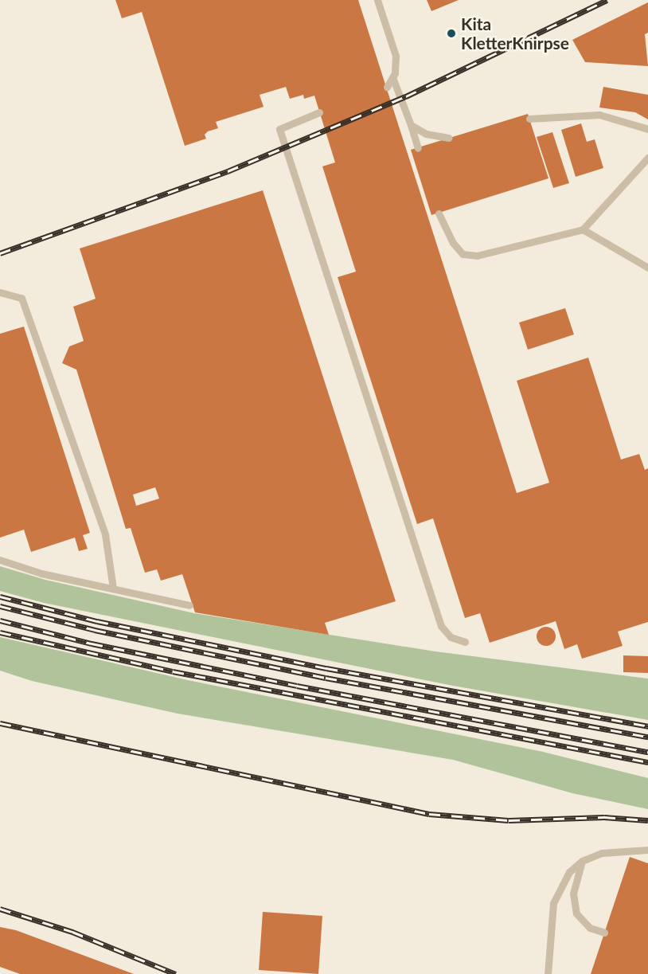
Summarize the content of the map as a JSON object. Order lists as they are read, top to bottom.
{
  "places": ["Kita KletterKnirpse"]
}
